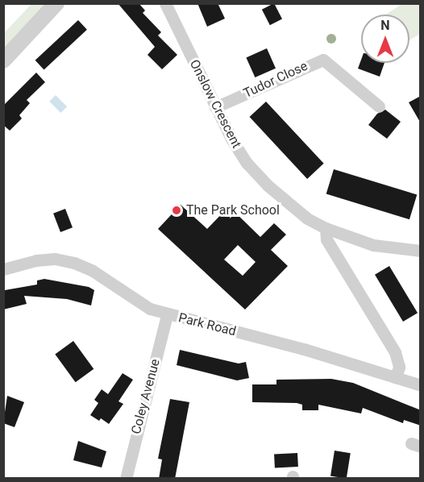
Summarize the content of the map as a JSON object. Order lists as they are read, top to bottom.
{
  "streets": {
    "street": [
      "Tudor Close",
      "Onslow Crescent",
      "Park Road",
      "Coley Avenue"
    ]
  },
  "crossings": [
    ["Tudor Close", "Onslow Crescent"],
    ["Park Road", "Coley Avenue"]
  ],
  "places": ["The Park School"],
  "north": "top"
}
